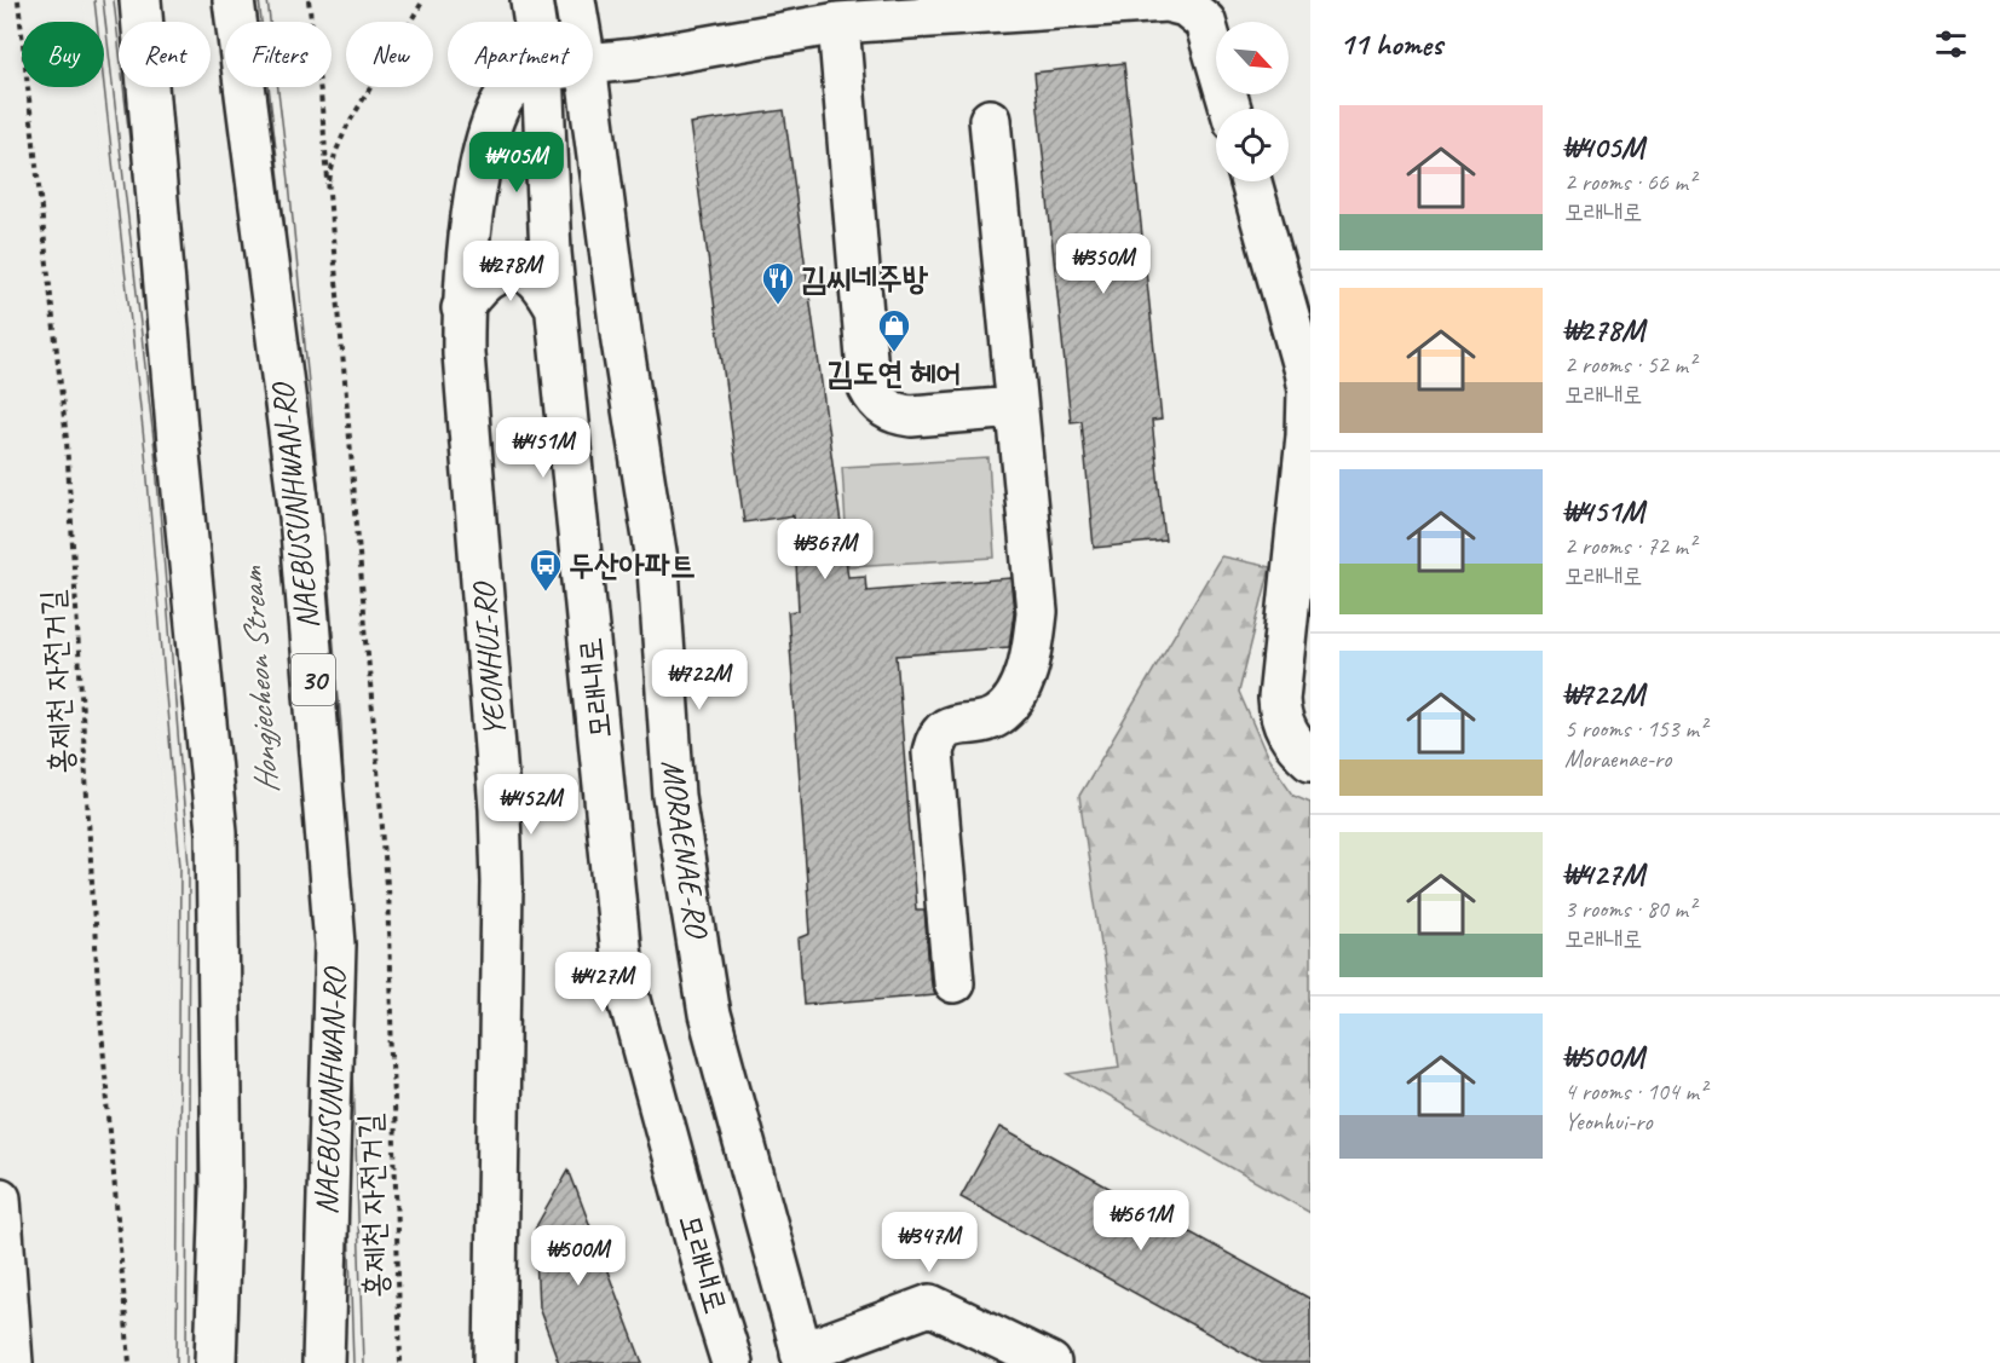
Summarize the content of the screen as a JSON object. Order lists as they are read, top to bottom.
{
  "streets": {
    "main road": [
      "NAEBUSUNHWAN-RO",
      "YEONHUI-RO",
      "30",
      "모래내로",
      "MORAENAE-RO"
    ],
    "path": ["홍제천 자전거길"]
  },
  "water": ["Hongjecheon Stream"],
  "places": {
    "restaurant": ["김씨네주방"],
    "shop": ["김도연 헤어"],
    "bus stop": ["두산아파트"]
  },
  "north": "bottom right",
  "page": {
    "heading": "11 homes",
    "chip": [
      "Buy",
      "Rent",
      "Filters",
      "New",
      "Apartment"
    ],
    "list": [
      {
        "name": "₩405M",
        "note": "2 rooms · 66 m² · 모래내로"
      },
      {
        "name": "₩278M",
        "note": "2 rooms · 52 m² · 모래내로"
      },
      {
        "name": "₩451M",
        "note": "2 rooms · 72 m² · 모래내로"
      },
      {
        "name": "₩722M",
        "note": "5 rooms · 153 m² · Moraenae-ro"
      },
      {
        "name": "₩427M",
        "note": "3 rooms · 80 m² · 모래내로"
      },
      {
        "name": "₩500M",
        "note": "4 rooms · 104 m² · Yeonhui-ro"
      }
    ],
    "price": [
      "₩405M",
      "₩350M",
      "₩278M",
      "₩451M",
      "₩367M",
      "₩722M",
      "₩452M",
      "₩427M",
      "₩561M",
      "₩347M",
      "₩500M"
    ]
  }
}
